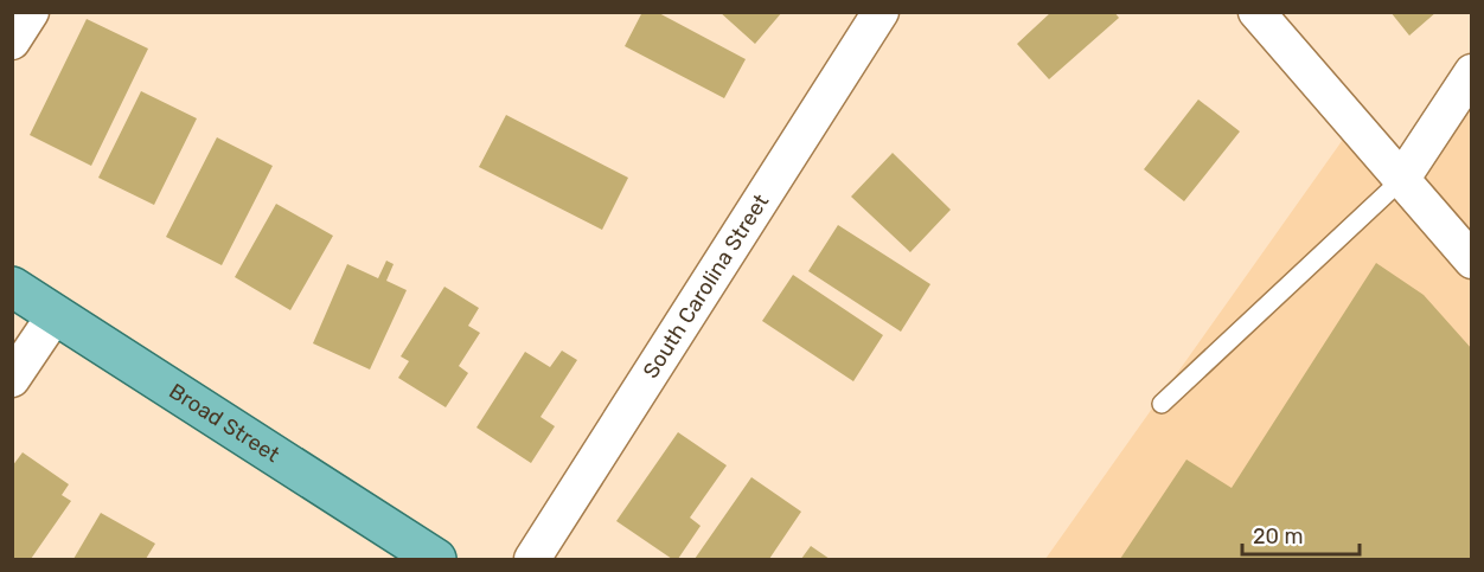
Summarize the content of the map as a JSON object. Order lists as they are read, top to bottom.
{
  "streets": {
    "main road": ["Broad Street"],
    "street": ["South Carolina Street"]
  },
  "scale_bar": "20 m"
}
